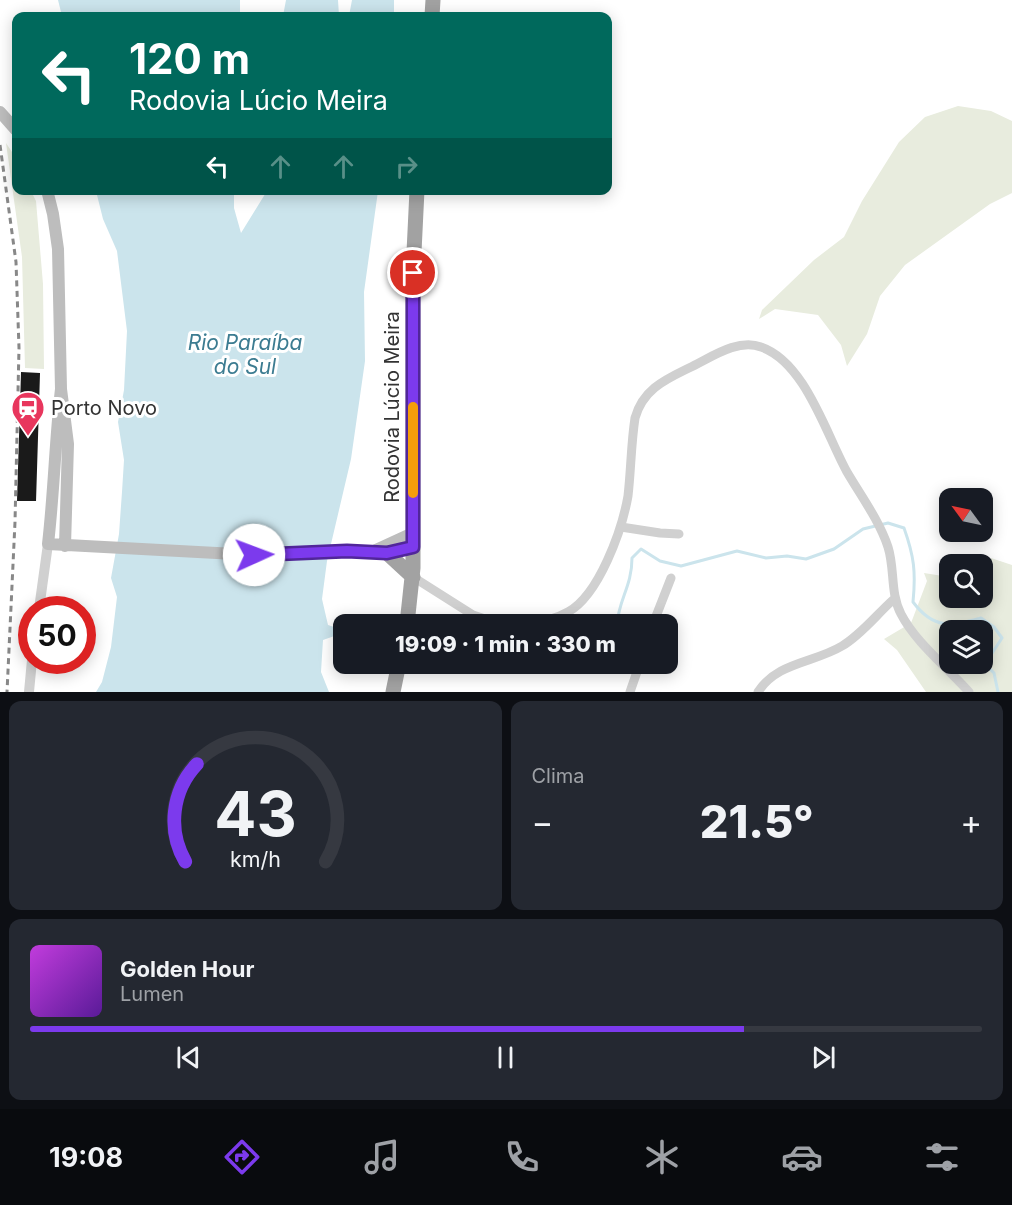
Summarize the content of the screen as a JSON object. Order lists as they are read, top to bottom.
{
  "streets": {
    "highway": ["Rodovia Lúcio Meira"]
  },
  "water": ["Rio Paraíba do Sul"],
  "places": {
    "station": ["Porto Novo"]
  },
  "north": "top left",
  "page": {
    "turn": ["120 m", "Rodovia Lúcio Meira"],
    "limit": "50",
    "trip": "19:09 · 1 min · 330 m",
    "tile": "Clima",
    "heat": ["−", "21.5°", "+"],
    "song": ["Golden Hour", "Lumen"],
    "tabs": "19:08",
    "gauge": ["43", "km/h"]
  }
}
